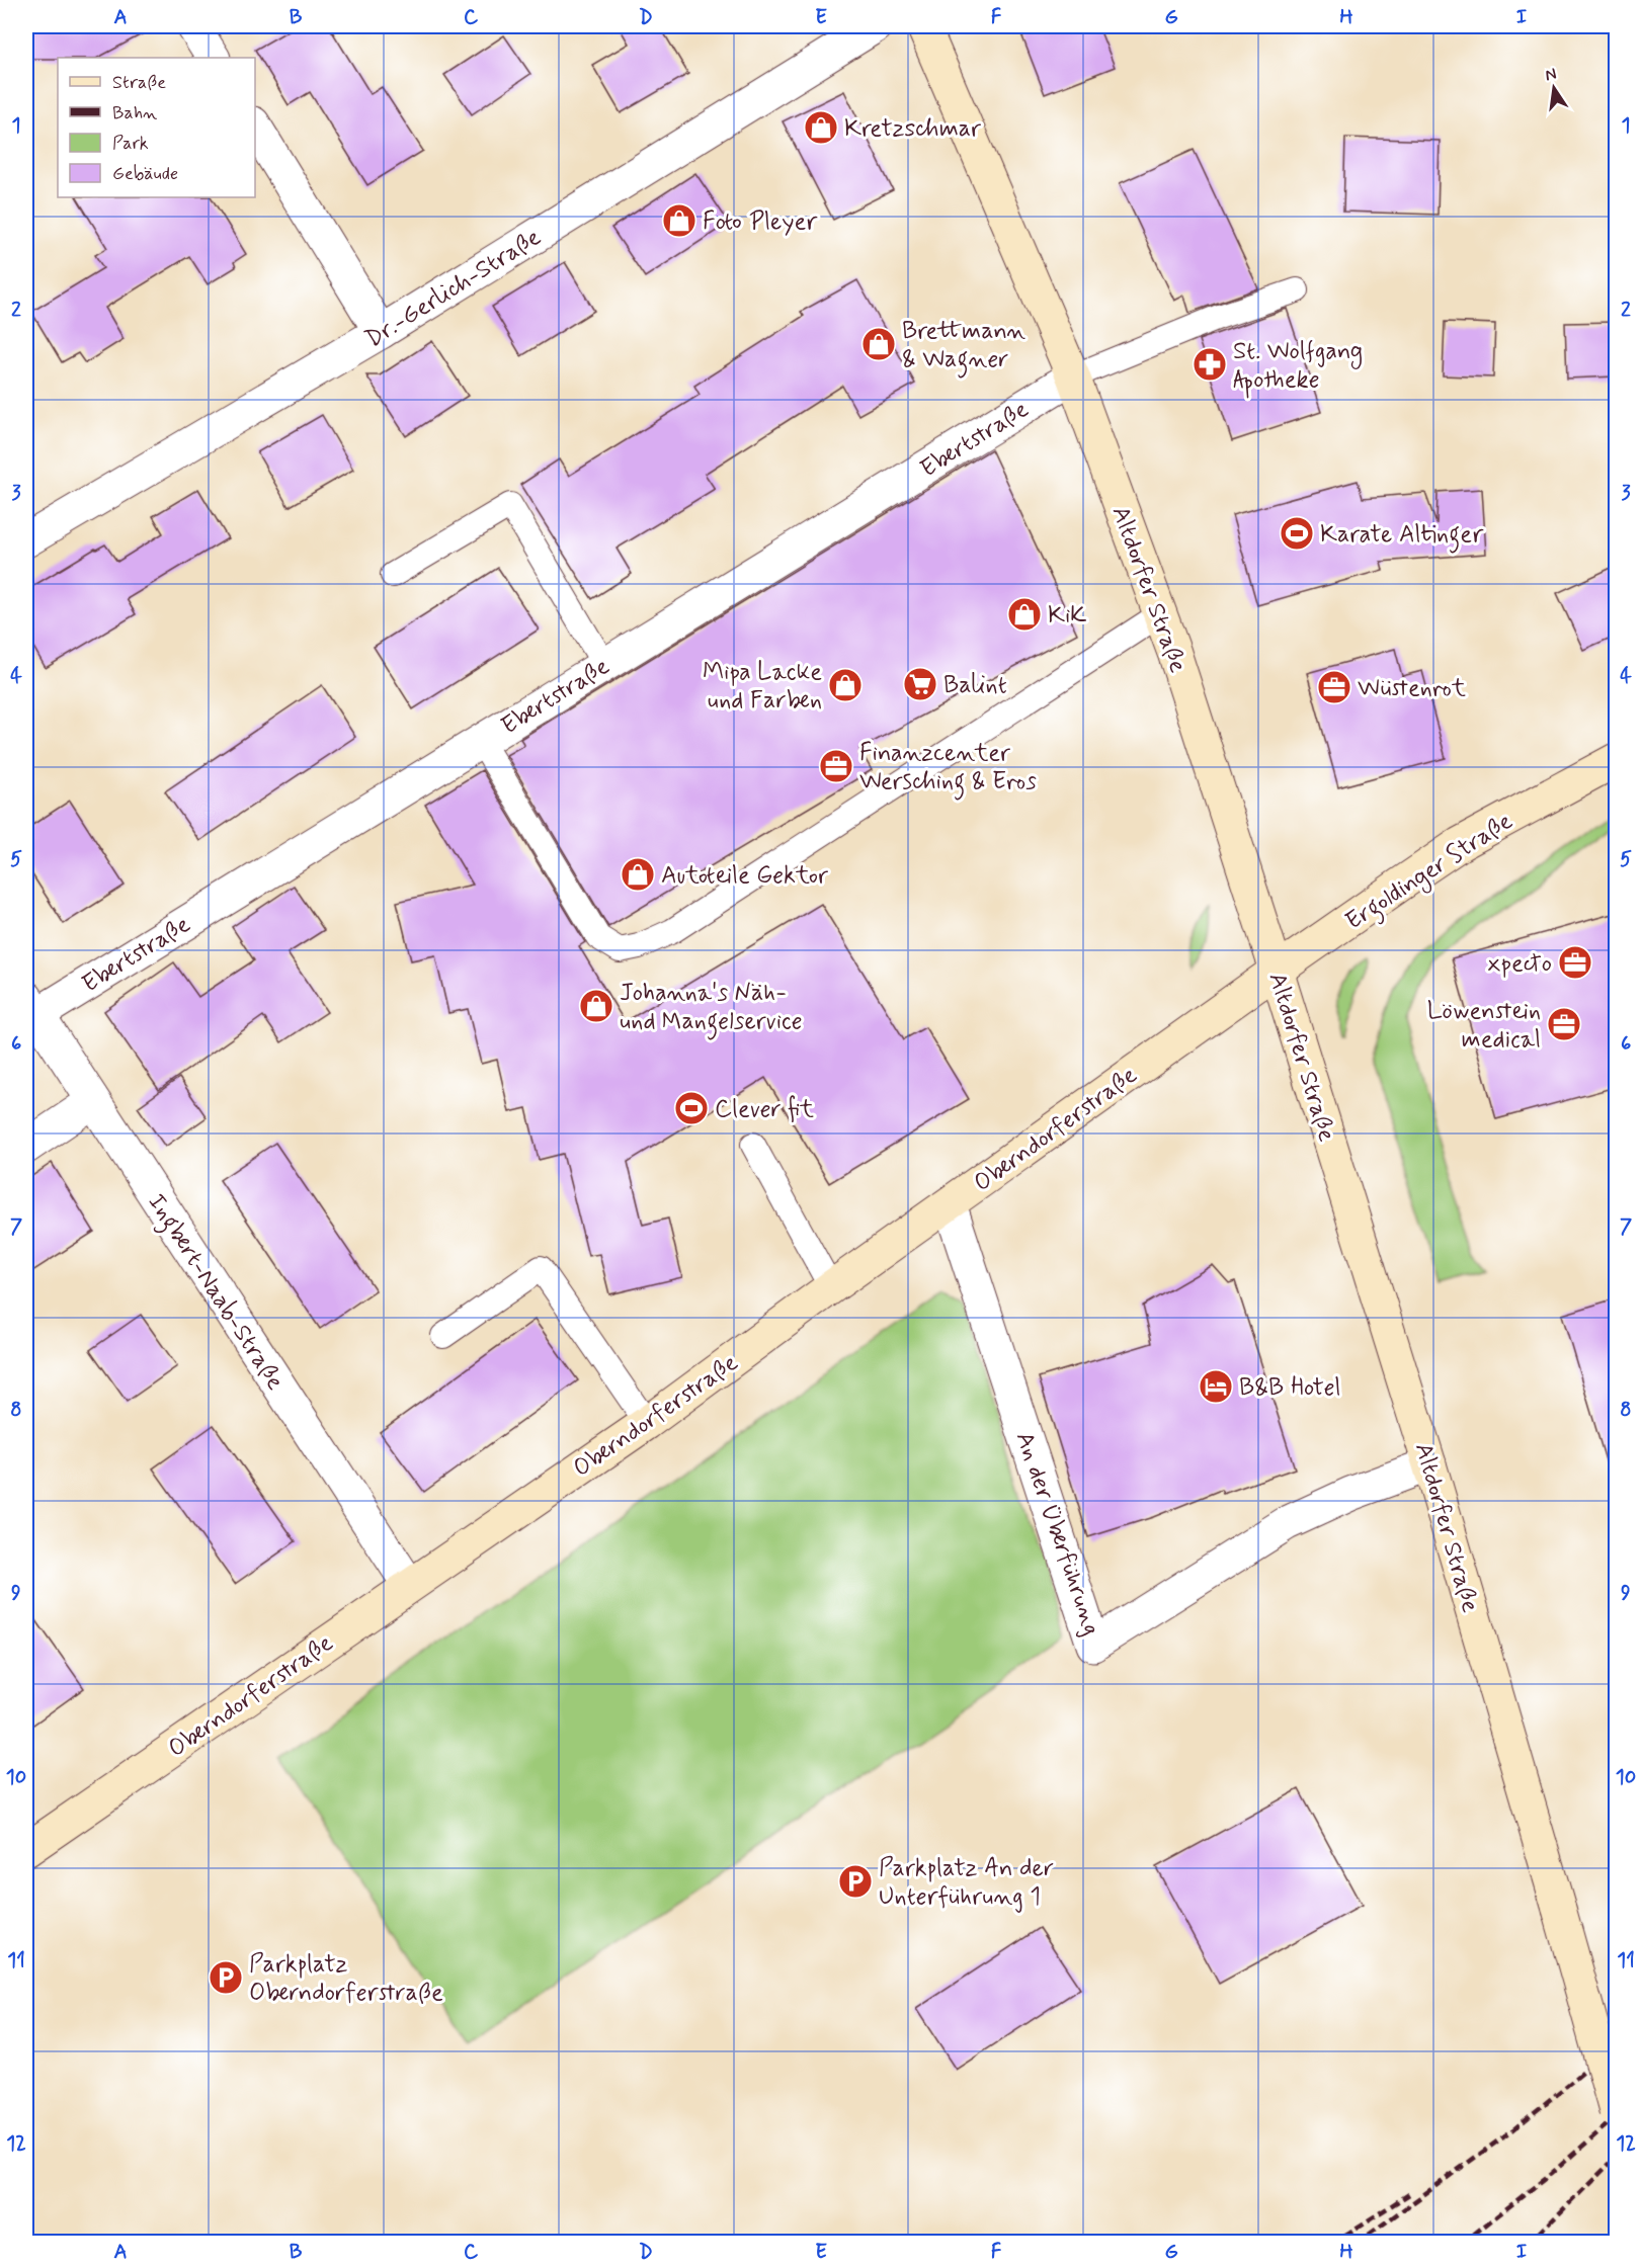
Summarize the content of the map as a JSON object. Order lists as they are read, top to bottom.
{
  "streets": {
    "main road": ["Altdorfer Straße", "Ergoldinger Straße", "Oberndorferstraße"],
    "street": [
      "Dr.-Gerlich-Straße",
      "Ebertstraße",
      "Ingbert-Naab-Straße",
      "An der Überführung"
    ]
  },
  "crossings": [
    ["Ebertstraße", "Altdorfer Straße"],
    ["Ebertstraße", "Ingbert-Naab-Straße"],
    ["Altdorfer Straße", "Ergoldinger Straße"],
    ["Altdorfer Straße", "Oberndorferstraße"],
    ["Altdorfer Straße", "An der Überführung"],
    ["Ergoldinger Straße", "Oberndorferstraße"],
    ["Oberndorferstraße", "Ingbert-Naab-Straße"],
    ["Oberndorferstraße", "An der Überführung"]
  ],
  "places": {
    "shop": [
      "Kretzschmar",
      "Foto Pleyer",
      "Brettmann & Wagner",
      "KiK",
      "Mipa Lacke und Farben",
      "Autoteile Gektor",
      "Johanna's Näh- und Mangelservice"
    ],
    "pharmacy": ["St. Wolfgang Apotheke"],
    "sports": ["Karate Altinger", "Clever fit"],
    "supermarket": ["Balint"],
    "office": [
      "Wüstenrot",
      "Finanzcenter Wersching & Eros",
      "xpecto",
      "Löwenstein medical"
    ],
    "hotel": ["B&B Hotel"],
    "parking": ["Parkplatz An der Unterführung 1", "Parkplatz Oberndorferstraße"]
  },
  "legend": [
    "Straße",
    "Bahn",
    "Park",
    "Gebäude"
  ],
  "north": "top",
  "grid": {
    "columns": [
      "A",
      "B",
      "C",
      "D",
      "E",
      "F",
      "G",
      "H",
      "I"
    ],
    "rows": [
      "1",
      "2",
      "3",
      "4",
      "5",
      "6",
      "7",
      "8",
      "9",
      "10",
      "11",
      "12"
    ]
  }
}
